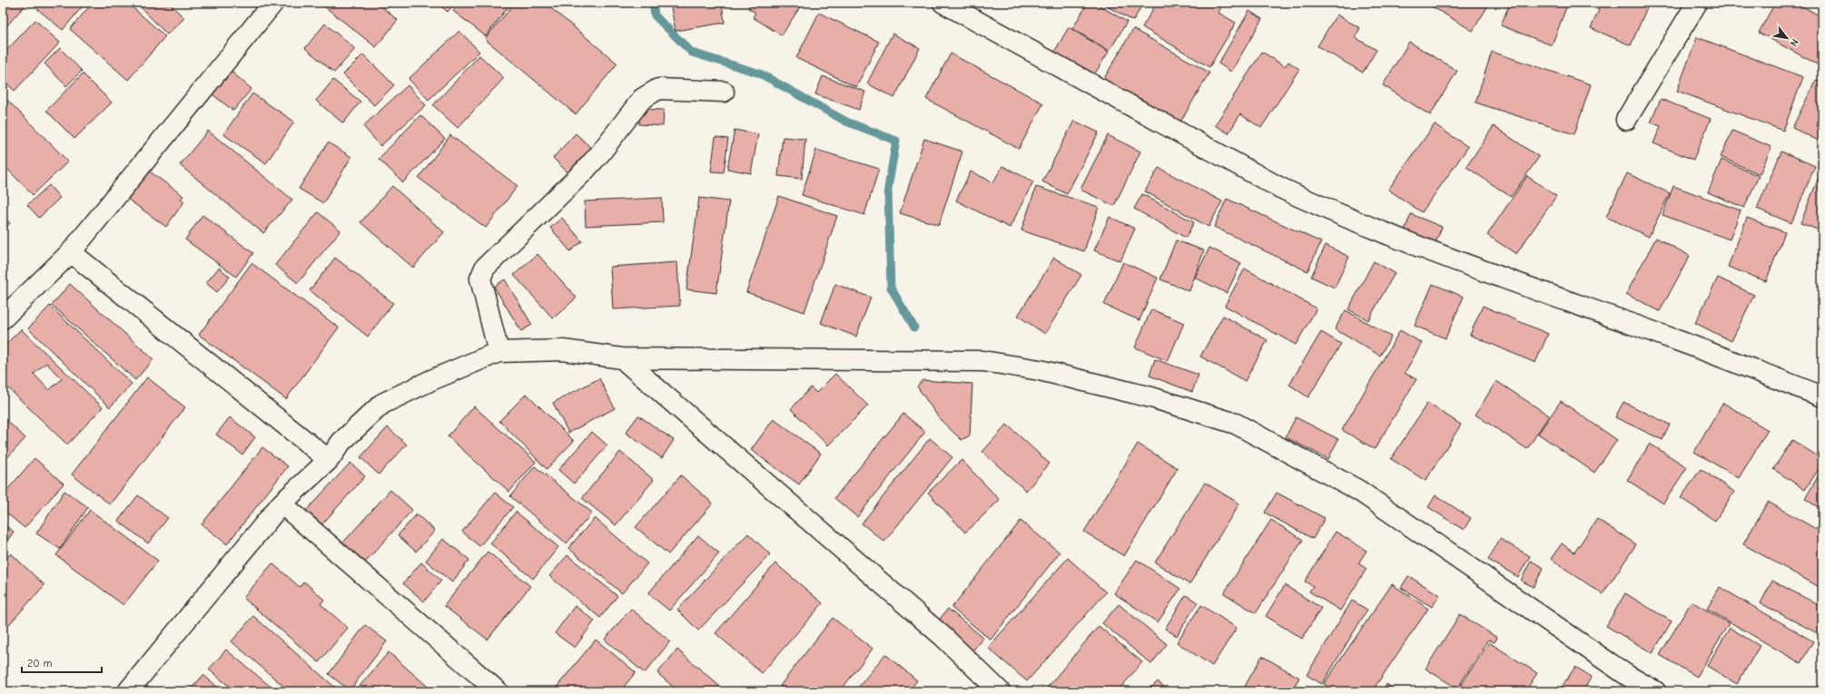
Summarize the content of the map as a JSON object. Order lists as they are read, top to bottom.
{
  "scale_bar": "20 m",
  "north": "bottom right"
}
